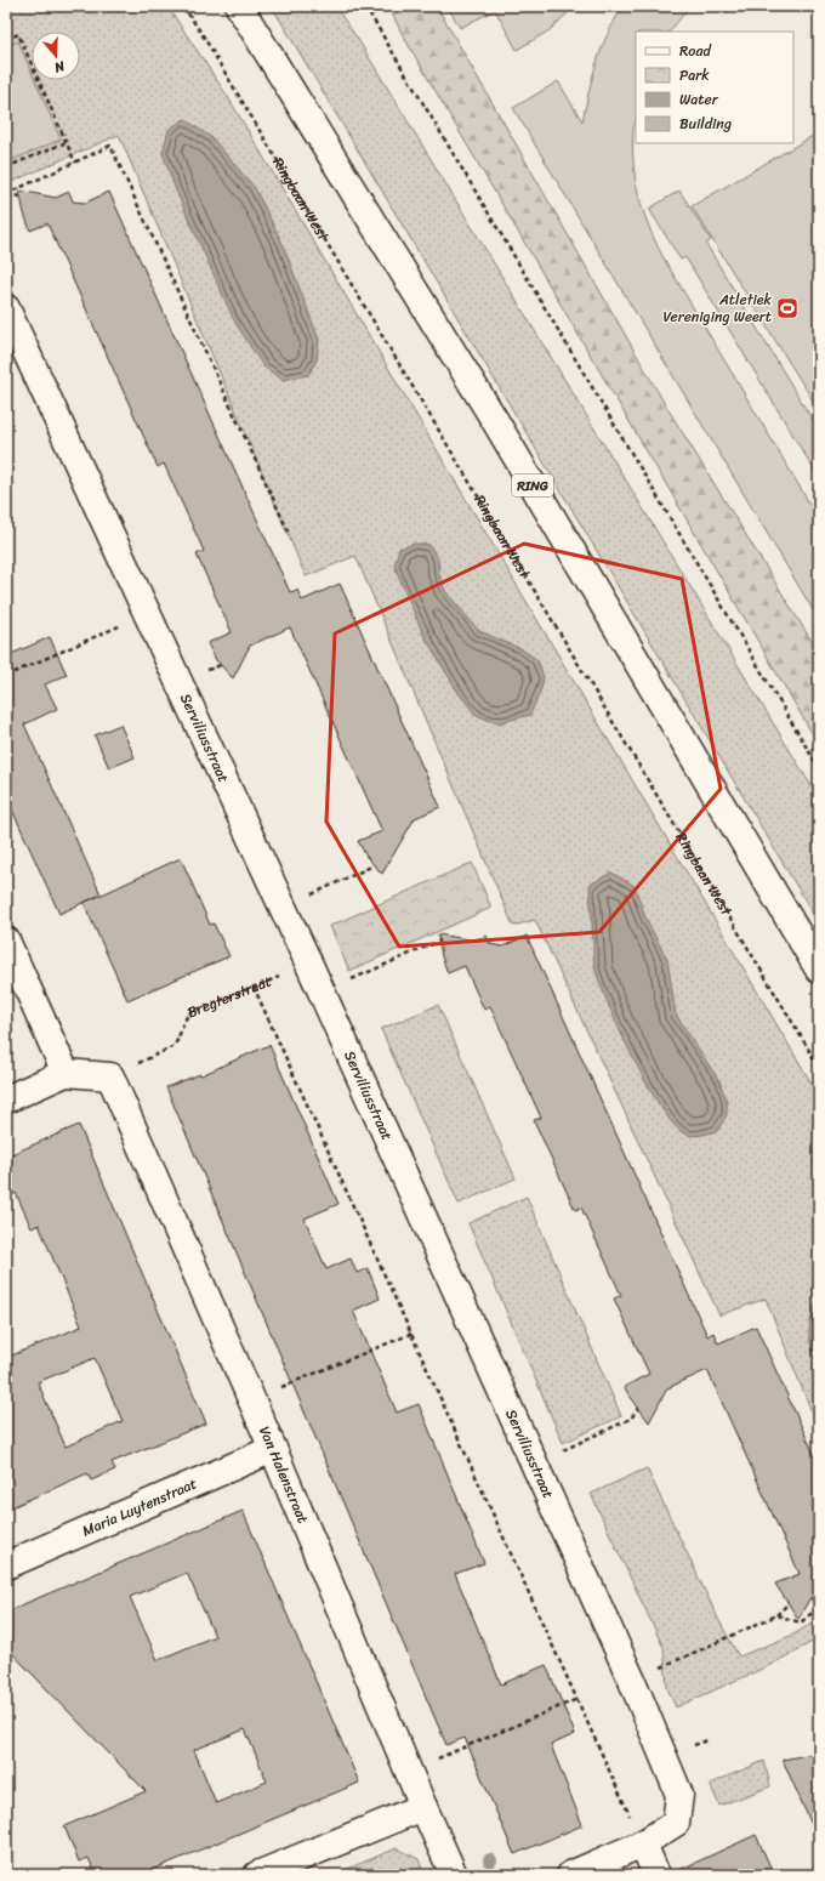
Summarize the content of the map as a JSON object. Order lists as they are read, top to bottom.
{
  "streets": {
    "street": [
      "RING",
      "Serviliusstraat",
      "Van Halenstraat",
      "Maria Luytenstraat"
    ],
    "path": ["Ringbaan West", "Bregterstraat"]
  },
  "crossings": [
    ["Serviliusstraat", "Bregterstraat"],
    ["Bregterstraat", "Van Halenstraat"],
    ["Van Halenstraat", "Maria Luytenstraat"]
  ],
  "places": {
    "sports": ["Atletiek Vereniging Weert"]
  },
  "legend": [
    "Road",
    "Park",
    "Water",
    "Building"
  ],
  "north": "bottom"
}
